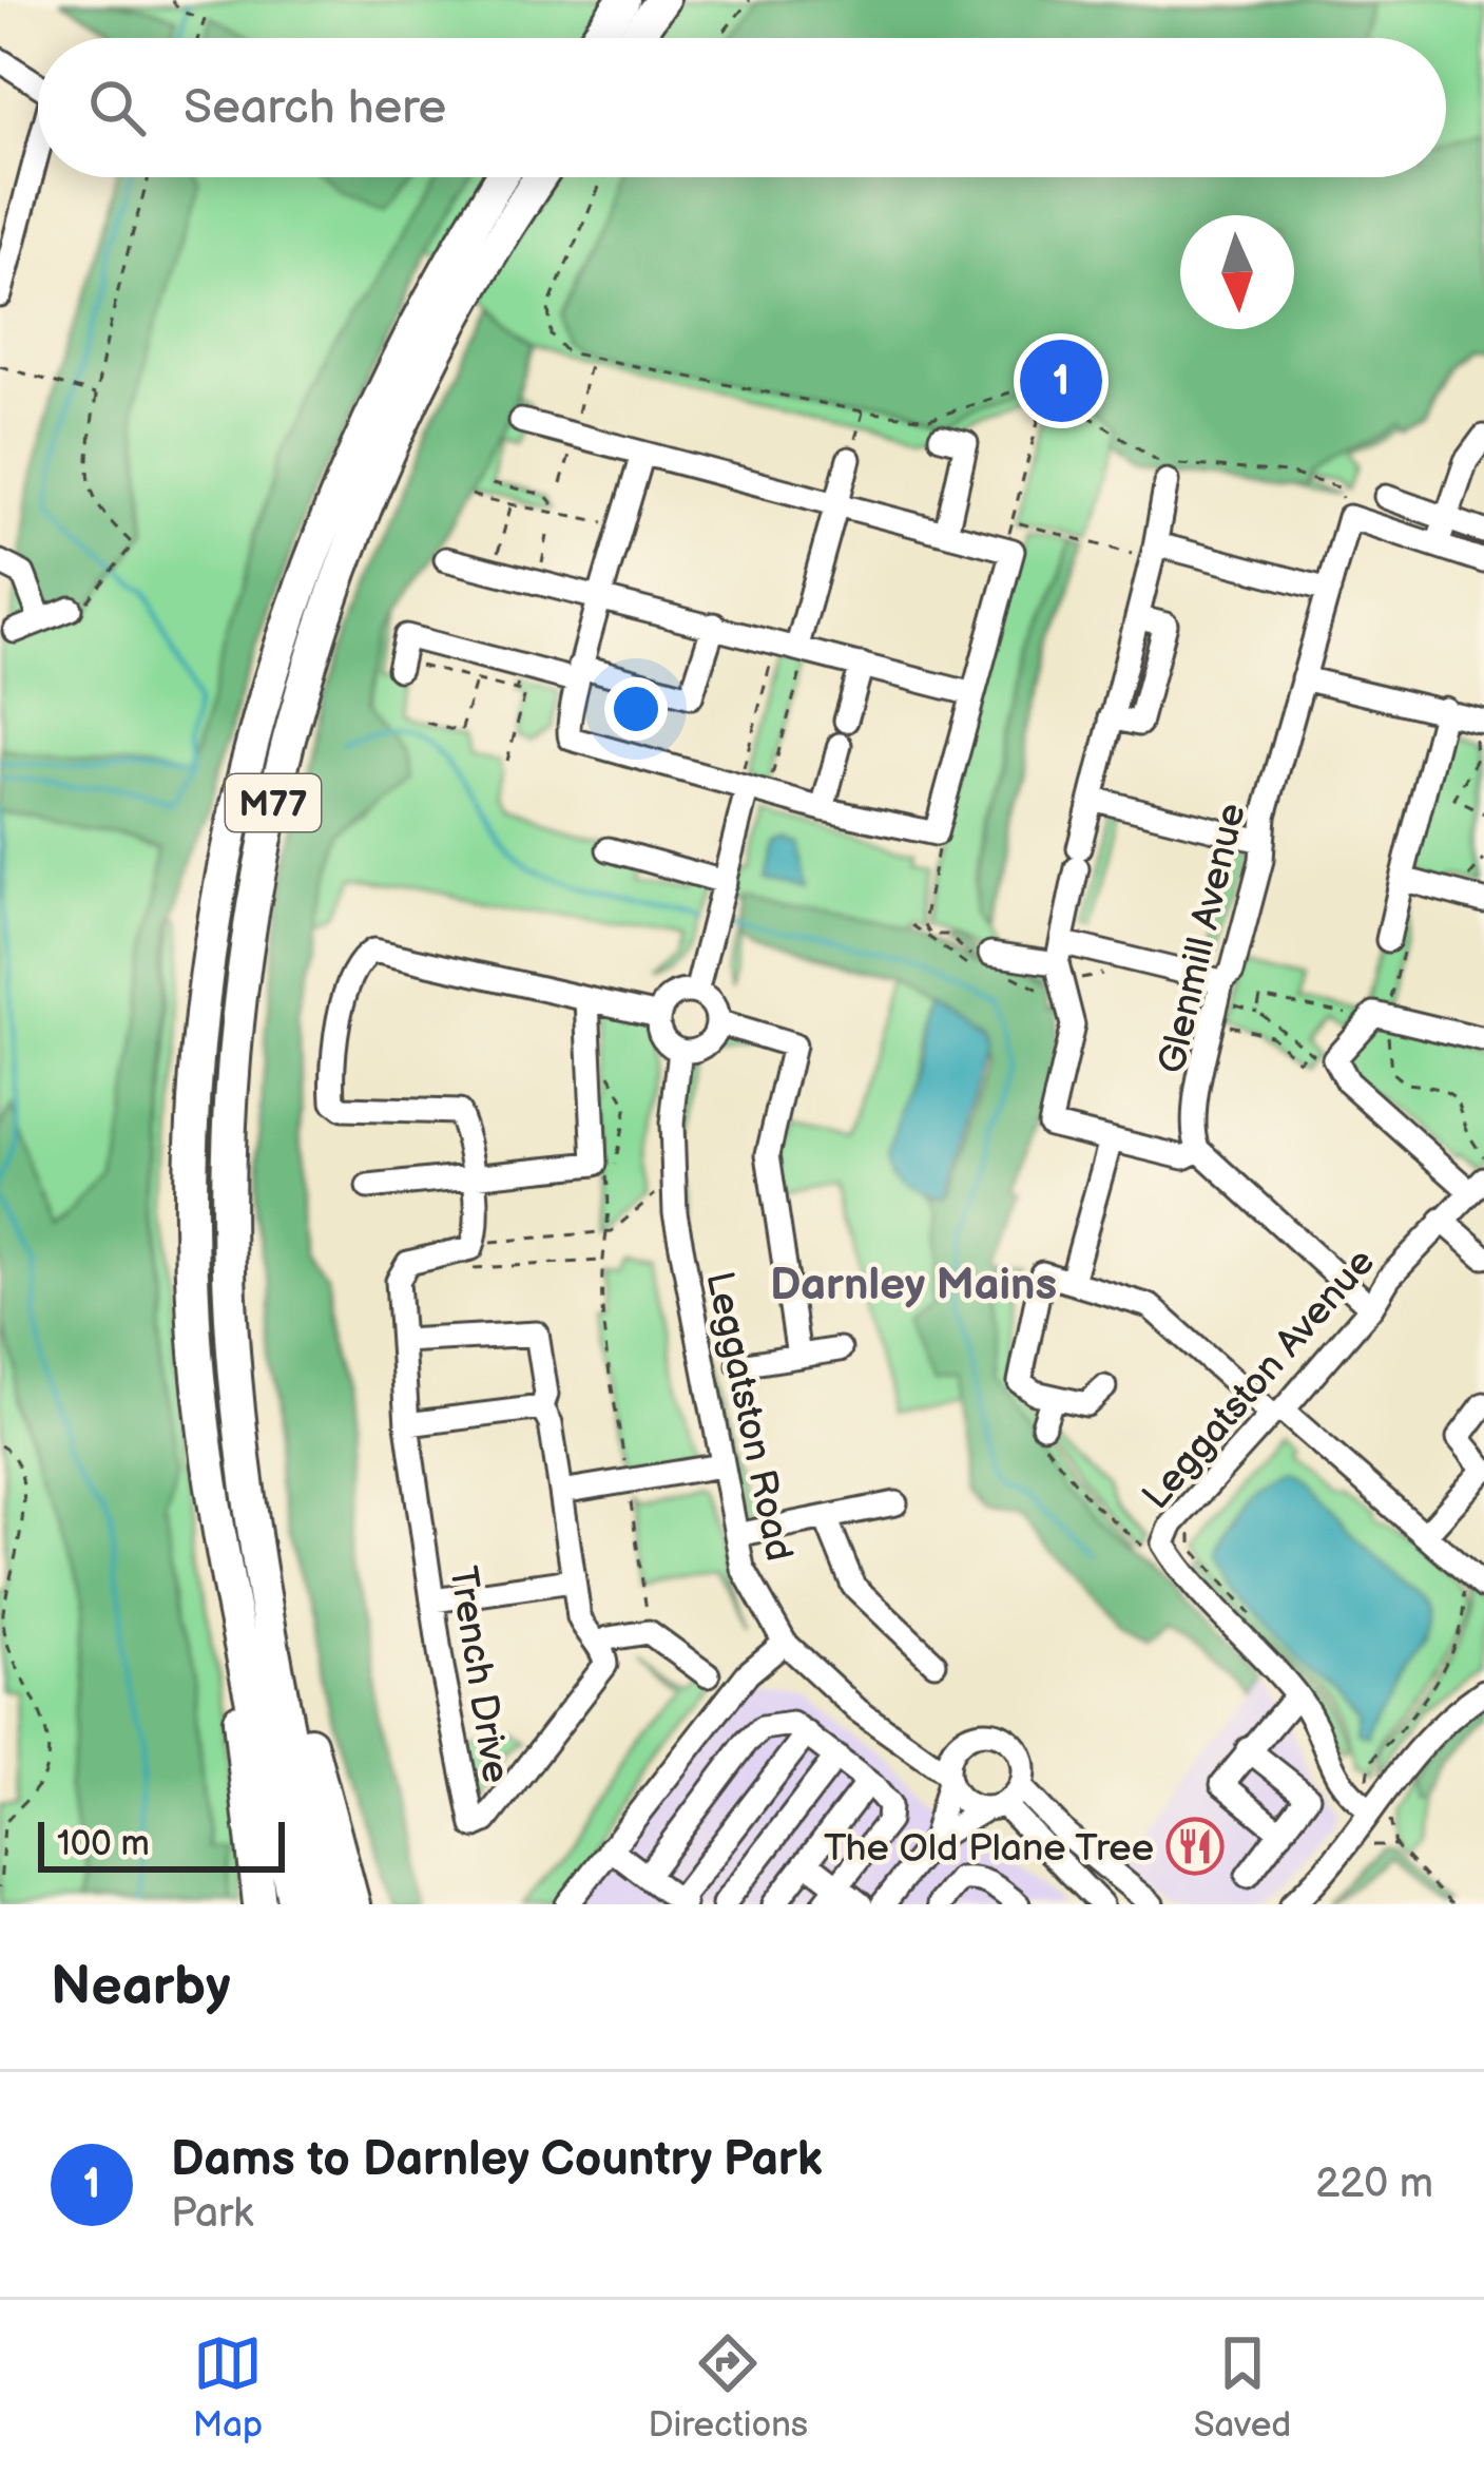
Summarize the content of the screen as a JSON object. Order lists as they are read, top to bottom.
{
  "streets": {
    "highway": ["M77"],
    "street": [
      "Glenmill Avenue",
      "Leggatston Avenue",
      "Leggatston Road",
      "Trench Drive"
    ]
  },
  "districts": ["Darnley Mains"],
  "places": {
    "restaurant": ["The Old Plane Tree"]
  },
  "scale_bar": "100 m",
  "north": "bottom",
  "page": {
    "search": "Search here",
    "pins": "1",
    "scale": "100 m",
    "heading": "Nearby",
    "list": [
      {
        "mark": "1",
        "name": "Dams to Darnley Country Park",
        "note": "Park",
        "value": "220 m"
      }
    ],
    "nav": ["Map", "Directions", "Saved"]
  }
}
